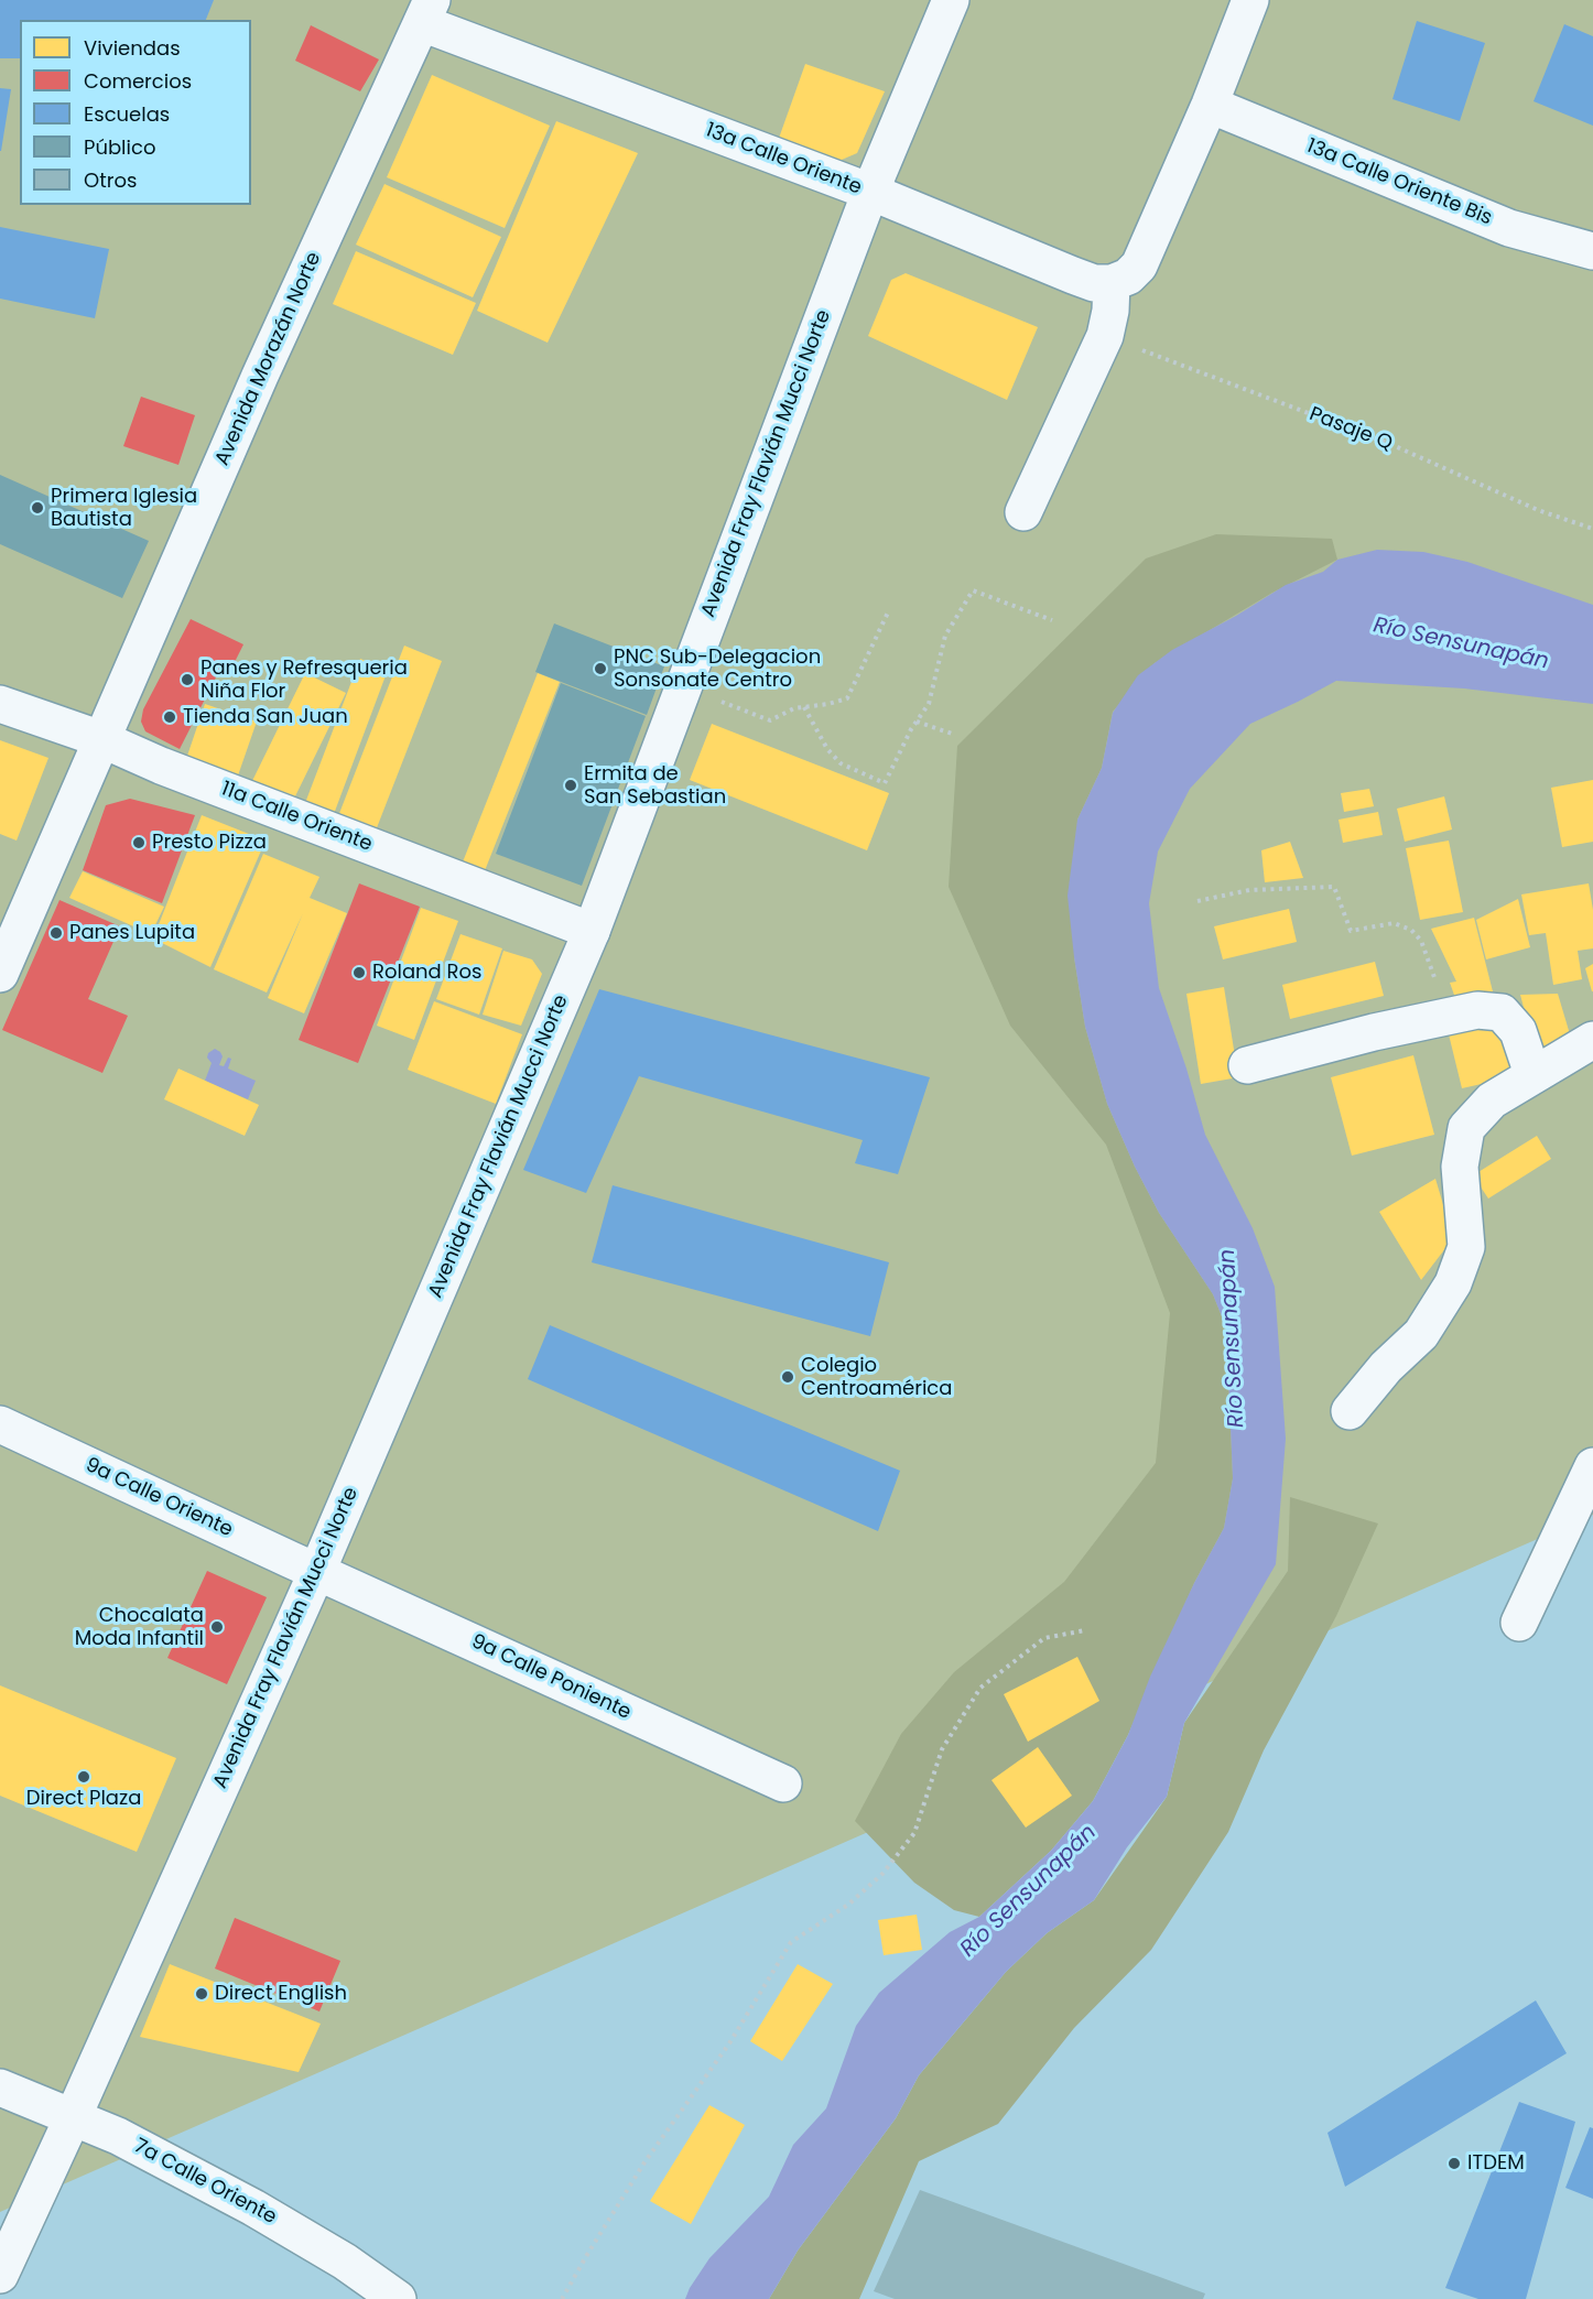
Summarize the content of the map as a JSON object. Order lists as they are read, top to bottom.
{
  "streets": {
    "street": [
      "13a Calle Oriente",
      "13a Calle Oriente Bis",
      "Avenida Morazán Norte",
      "Avenida Fray Flavián Mucci Norte",
      "11a Calle Oriente",
      "9a Calle Oriente",
      "9a Calle Poniente",
      "7a Calle Oriente"
    ],
    "path": ["Pasaje Q"]
  },
  "crossings": [
    ["13a Calle Oriente", "Avenida Morazán Norte"],
    ["13a Calle Oriente", "Avenida Fray Flavián Mucci Norte"],
    ["Avenida Morazán Norte", "11a Calle Oriente"],
    ["Avenida Fray Flavián Mucci Norte", "11a Calle Oriente"],
    ["Avenida Fray Flavián Mucci Norte", "9a Calle Oriente"],
    ["Avenida Fray Flavián Mucci Norte", "9a Calle Poniente"],
    ["Avenida Fray Flavián Mucci Norte", "7a Calle Oriente"],
    ["9a Calle Oriente", "9a Calle Poniente"]
  ],
  "water": ["Río Sensunapán"],
  "places": [
    "Primera Iglesia Bautista",
    "PNC Sub-Delegacion Sonsonate Centro",
    "Panes y Refresqueria Niña Flor",
    "Tienda San Juan",
    "Ermita de San Sebastian",
    "Presto Pizza",
    "Panes Lupita",
    "Roland Ros",
    "Colegio Centroamérica",
    "Chocalata Moda Infantil",
    "Direct Plaza",
    "Direct English",
    "ITDEM"
  ],
  "legend": [
    "Viviendas",
    "Comercios",
    "Escuelas",
    "Público",
    "Otros"
  ]
}
